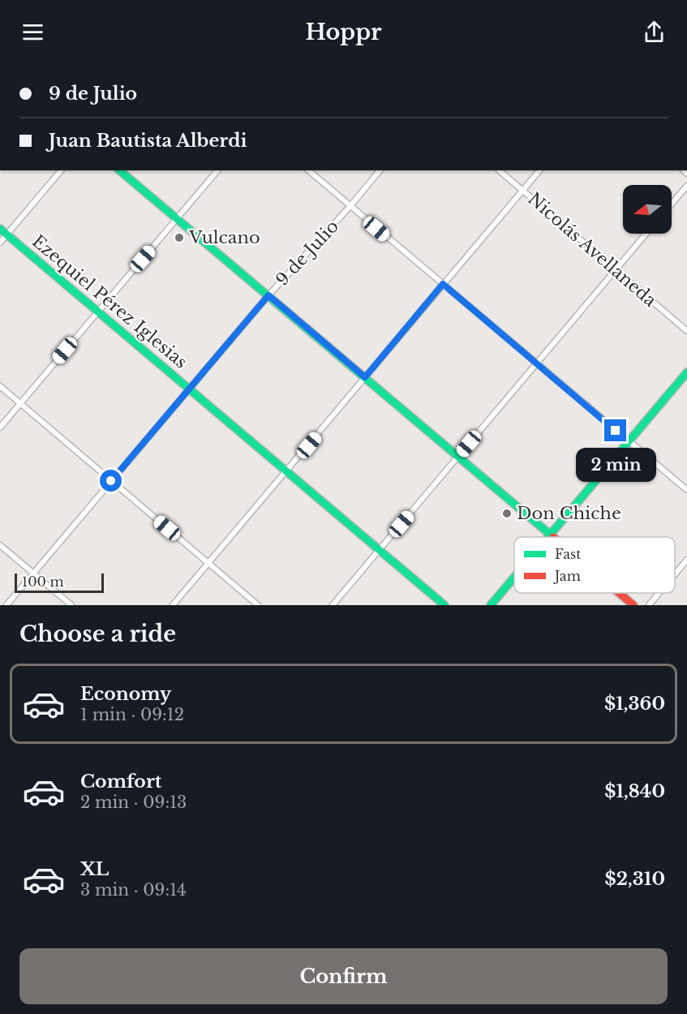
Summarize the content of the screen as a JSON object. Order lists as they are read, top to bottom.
{
  "streets": {
    "street": ["Nicolás Avellaneda", "9 de Julio", "Ezequiel Pérez Iglesias"]
  },
  "crossings": [
    ["9 de Julio", "Ezequiel Pérez Iglesias"]
  ],
  "places": ["Vulcano", "Don Chiche"],
  "legend": ["Fast", "Jam"],
  "scale_bar": "100 m",
  "north": "left",
  "page": {
    "header": "Hoppr",
    "banner": ["9 de Julio", "Juan Bautista Alberdi"],
    "bubble": "2 min",
    "scale": "100 m",
    "heading": "Choose a ride",
    "list": [
      {
        "name": "Economy",
        "note": "1 min · 09:12",
        "value": "$1,360"
      },
      {
        "name": "Comfort",
        "note": "2 min · 09:13",
        "value": "$1,840"
      },
      {
        "name": "XL",
        "note": "3 min · 09:14",
        "value": "$2,310"
      }
    ],
    "buttons": "Confirm"
  }
}
